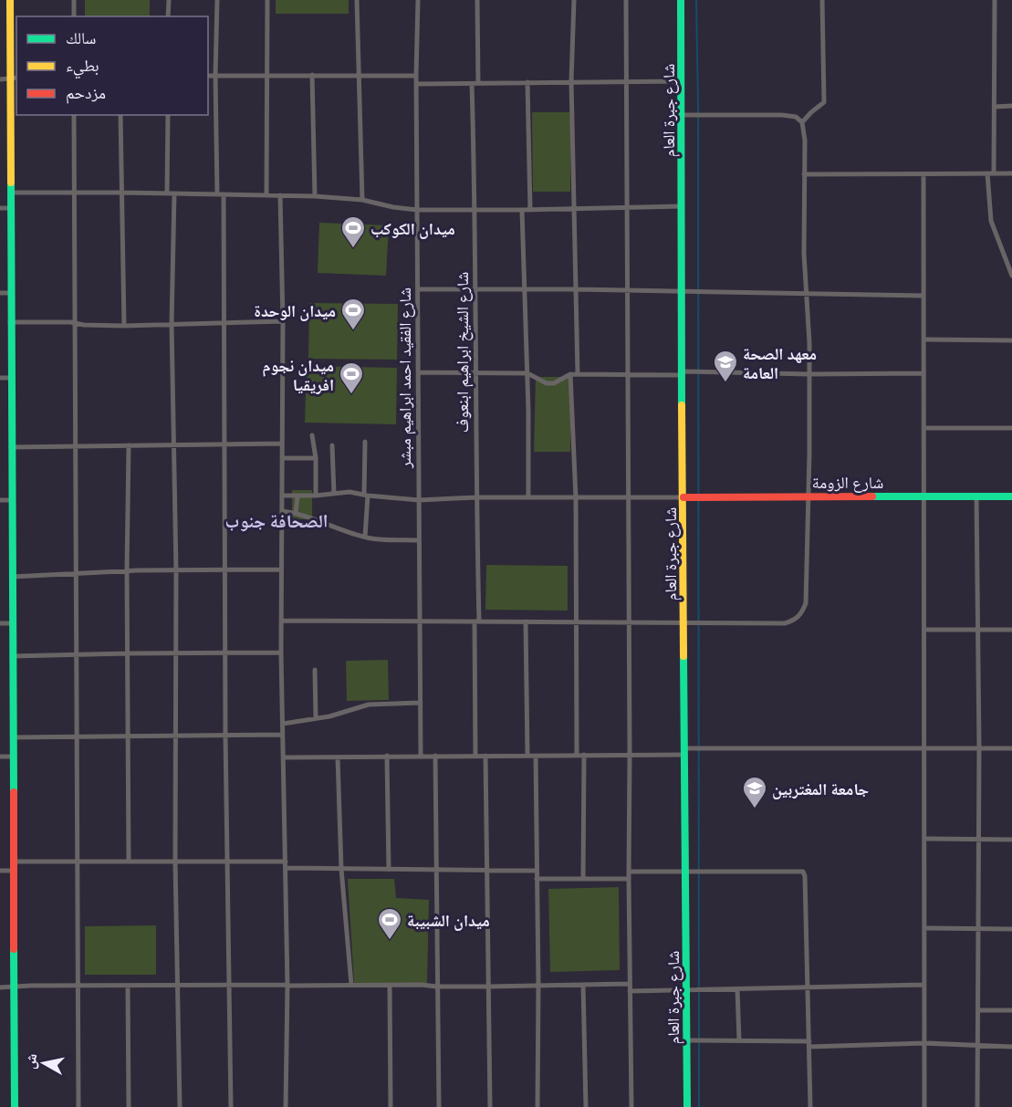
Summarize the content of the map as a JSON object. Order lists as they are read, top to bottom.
{
  "streets": {
    "street": [
      "شارع جبرة العام",
      "شارع الشيخ ابراهيم ابنعوف",
      "شارع الفقيد احمد ابراهيم مبشر",
      "شارع الزومة"
    ]
  },
  "crossings": [
    ["شارع جبرة العام", "شارع الزومة"]
  ],
  "districts": ["الصحافة جنوب"],
  "places": {
    "sports": [
      "ميدان الكوكب",
      "ميدان الوحدة",
      "ميدان نجوم افريقيا",
      "ميدان الشبيبة"
    ],
    "school or university": ["معهد الصحة العامة", "جامعة المغتربين"]
  },
  "legend": ["سالك", "بطيء", "مزدحم"],
  "north": "left"
}
